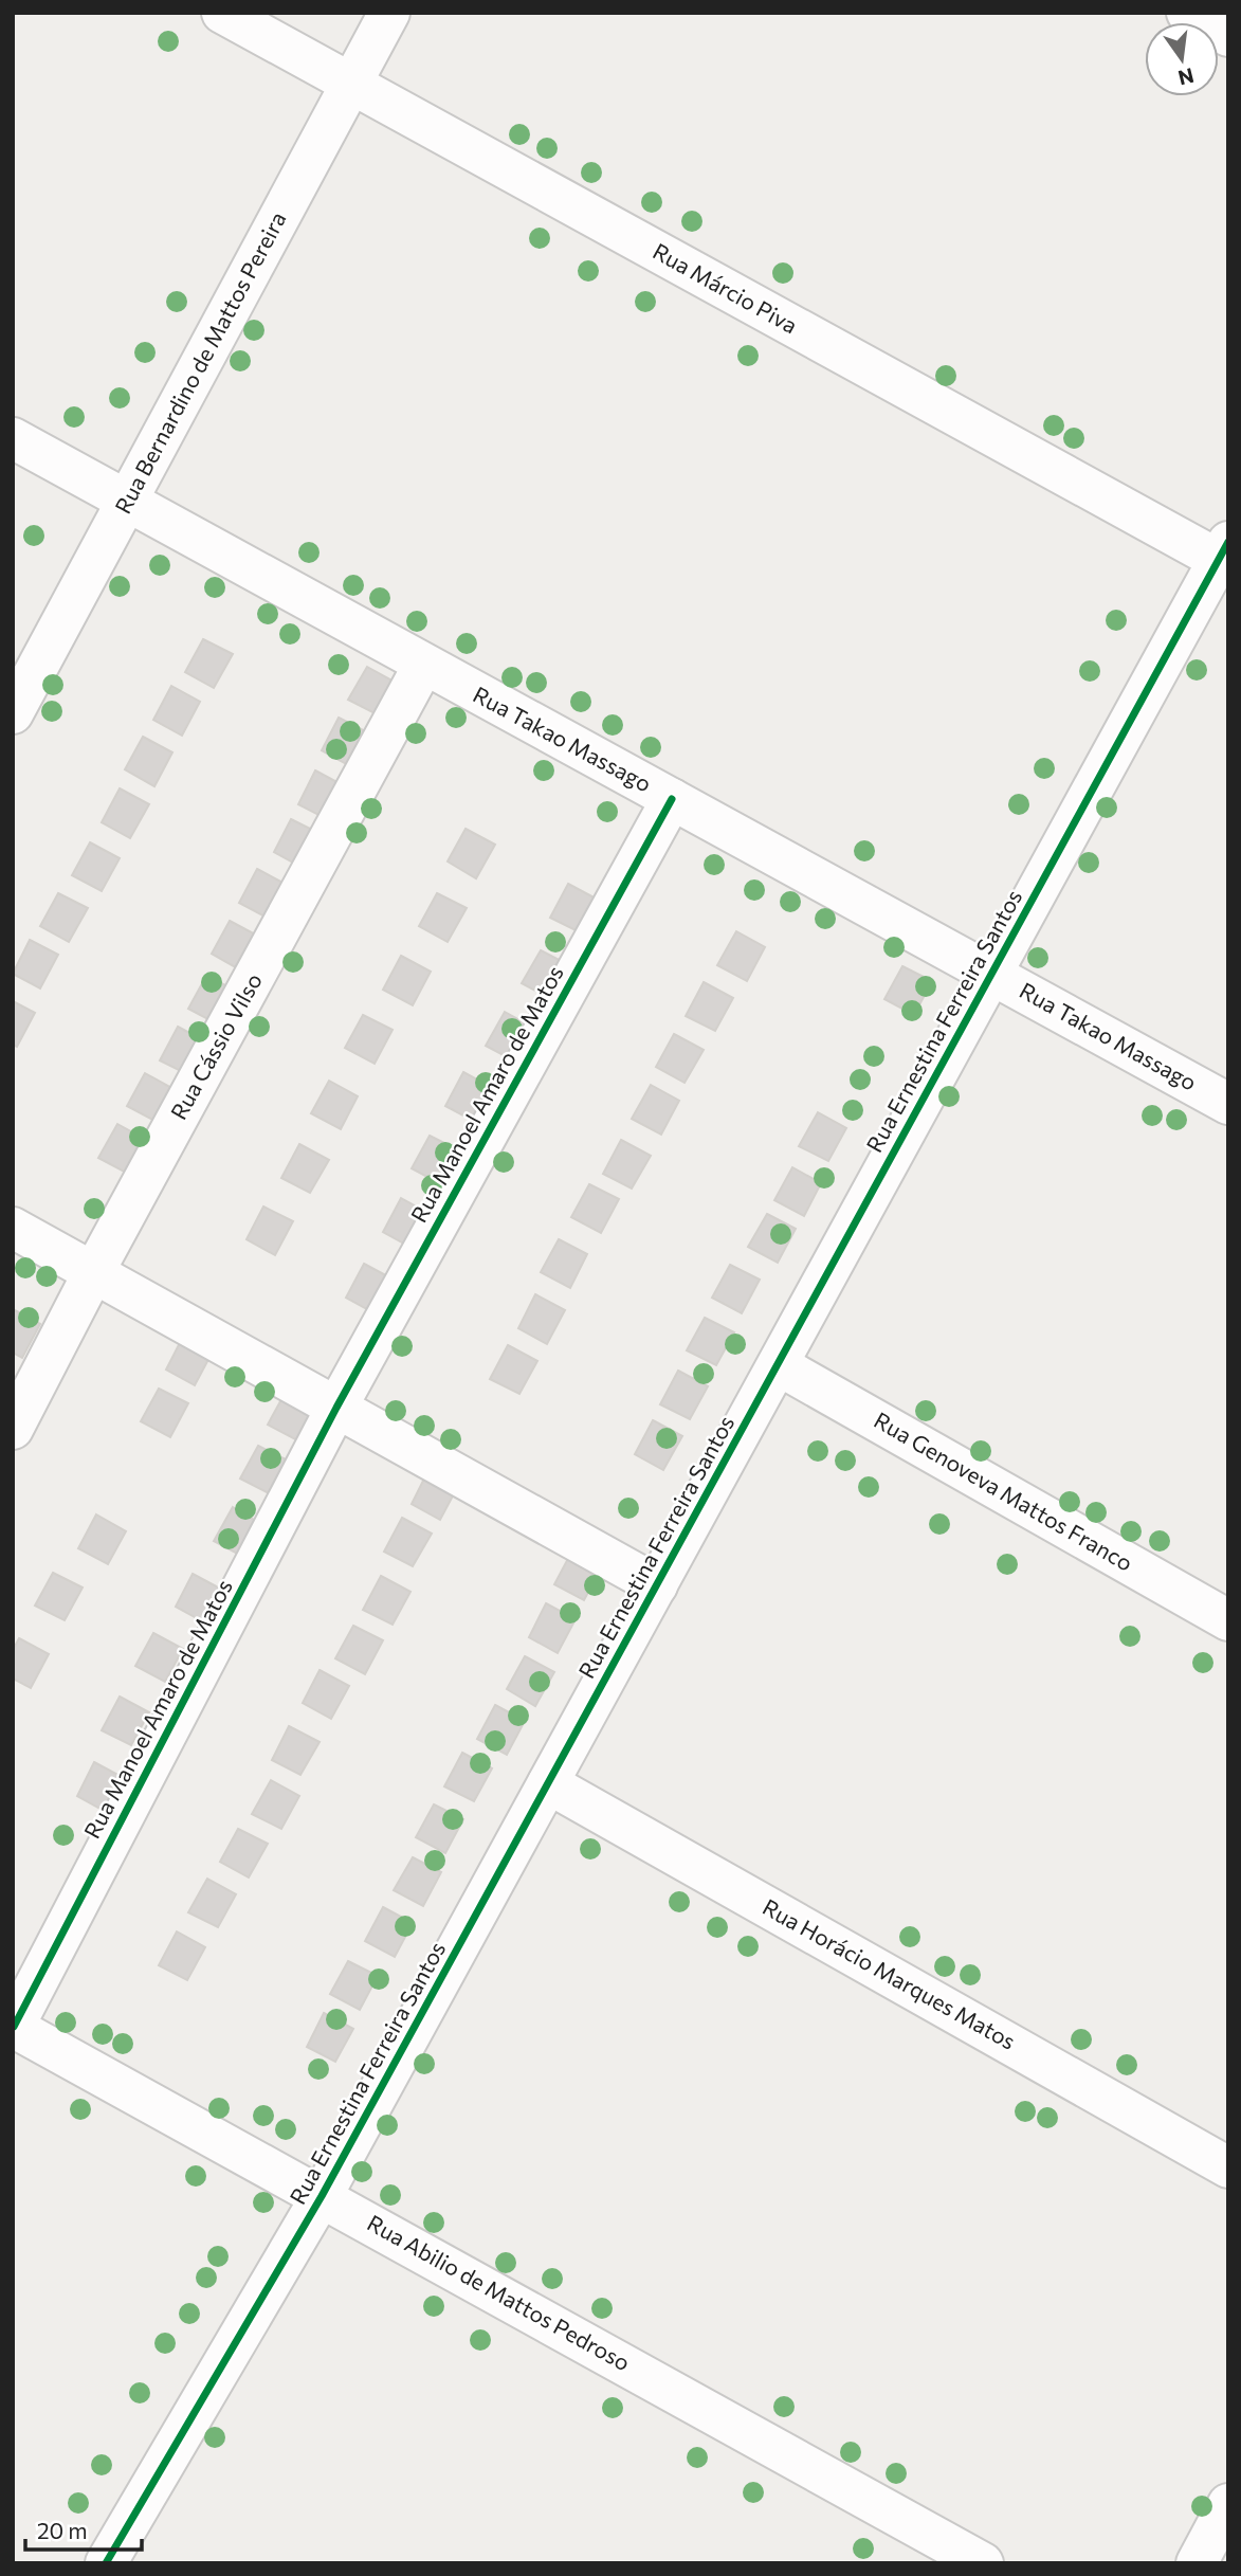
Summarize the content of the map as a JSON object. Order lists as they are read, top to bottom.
{
  "streets": {
    "street": [
      "Rua Márcio Piva",
      "Rua Bernardino de Mattos Pereira",
      "Rua Takao Massago",
      "Rua Ernestina Ferreira Santos",
      "Rua Cássio Vilso",
      "Rua Manoel Amaro de Matos",
      "Rua Genoveva Mattos Franco",
      "Rua Horácio Marques Matos",
      "Rua Abilio de Mattos Pedroso"
    ]
  },
  "crossings": [
    ["Rua Márcio Piva", "Rua Bernardino de Mattos Pereira"],
    ["Rua Márcio Piva", "Rua Ernestina Ferreira Santos"],
    ["Rua Bernardino de Mattos Pereira", "Rua Takao Massago"],
    ["Rua Takao Massago", "Rua Ernestina Ferreira Santos"],
    ["Rua Takao Massago", "Rua Cássio Vilso"],
    ["Rua Takao Massago", "Rua Manoel Amaro de Matos"],
    ["Rua Ernestina Ferreira Santos", "Rua Genoveva Mattos Franco"],
    ["Rua Ernestina Ferreira Santos", "Rua Horácio Marques Matos"],
    ["Rua Ernestina Ferreira Santos", "Rua Abilio de Mattos Pedroso"],
    ["Rua Manoel Amaro de Matos", "Rua Abilio de Mattos Pedroso"]
  ],
  "scale_bar": "20 m",
  "north": "bottom"
}
